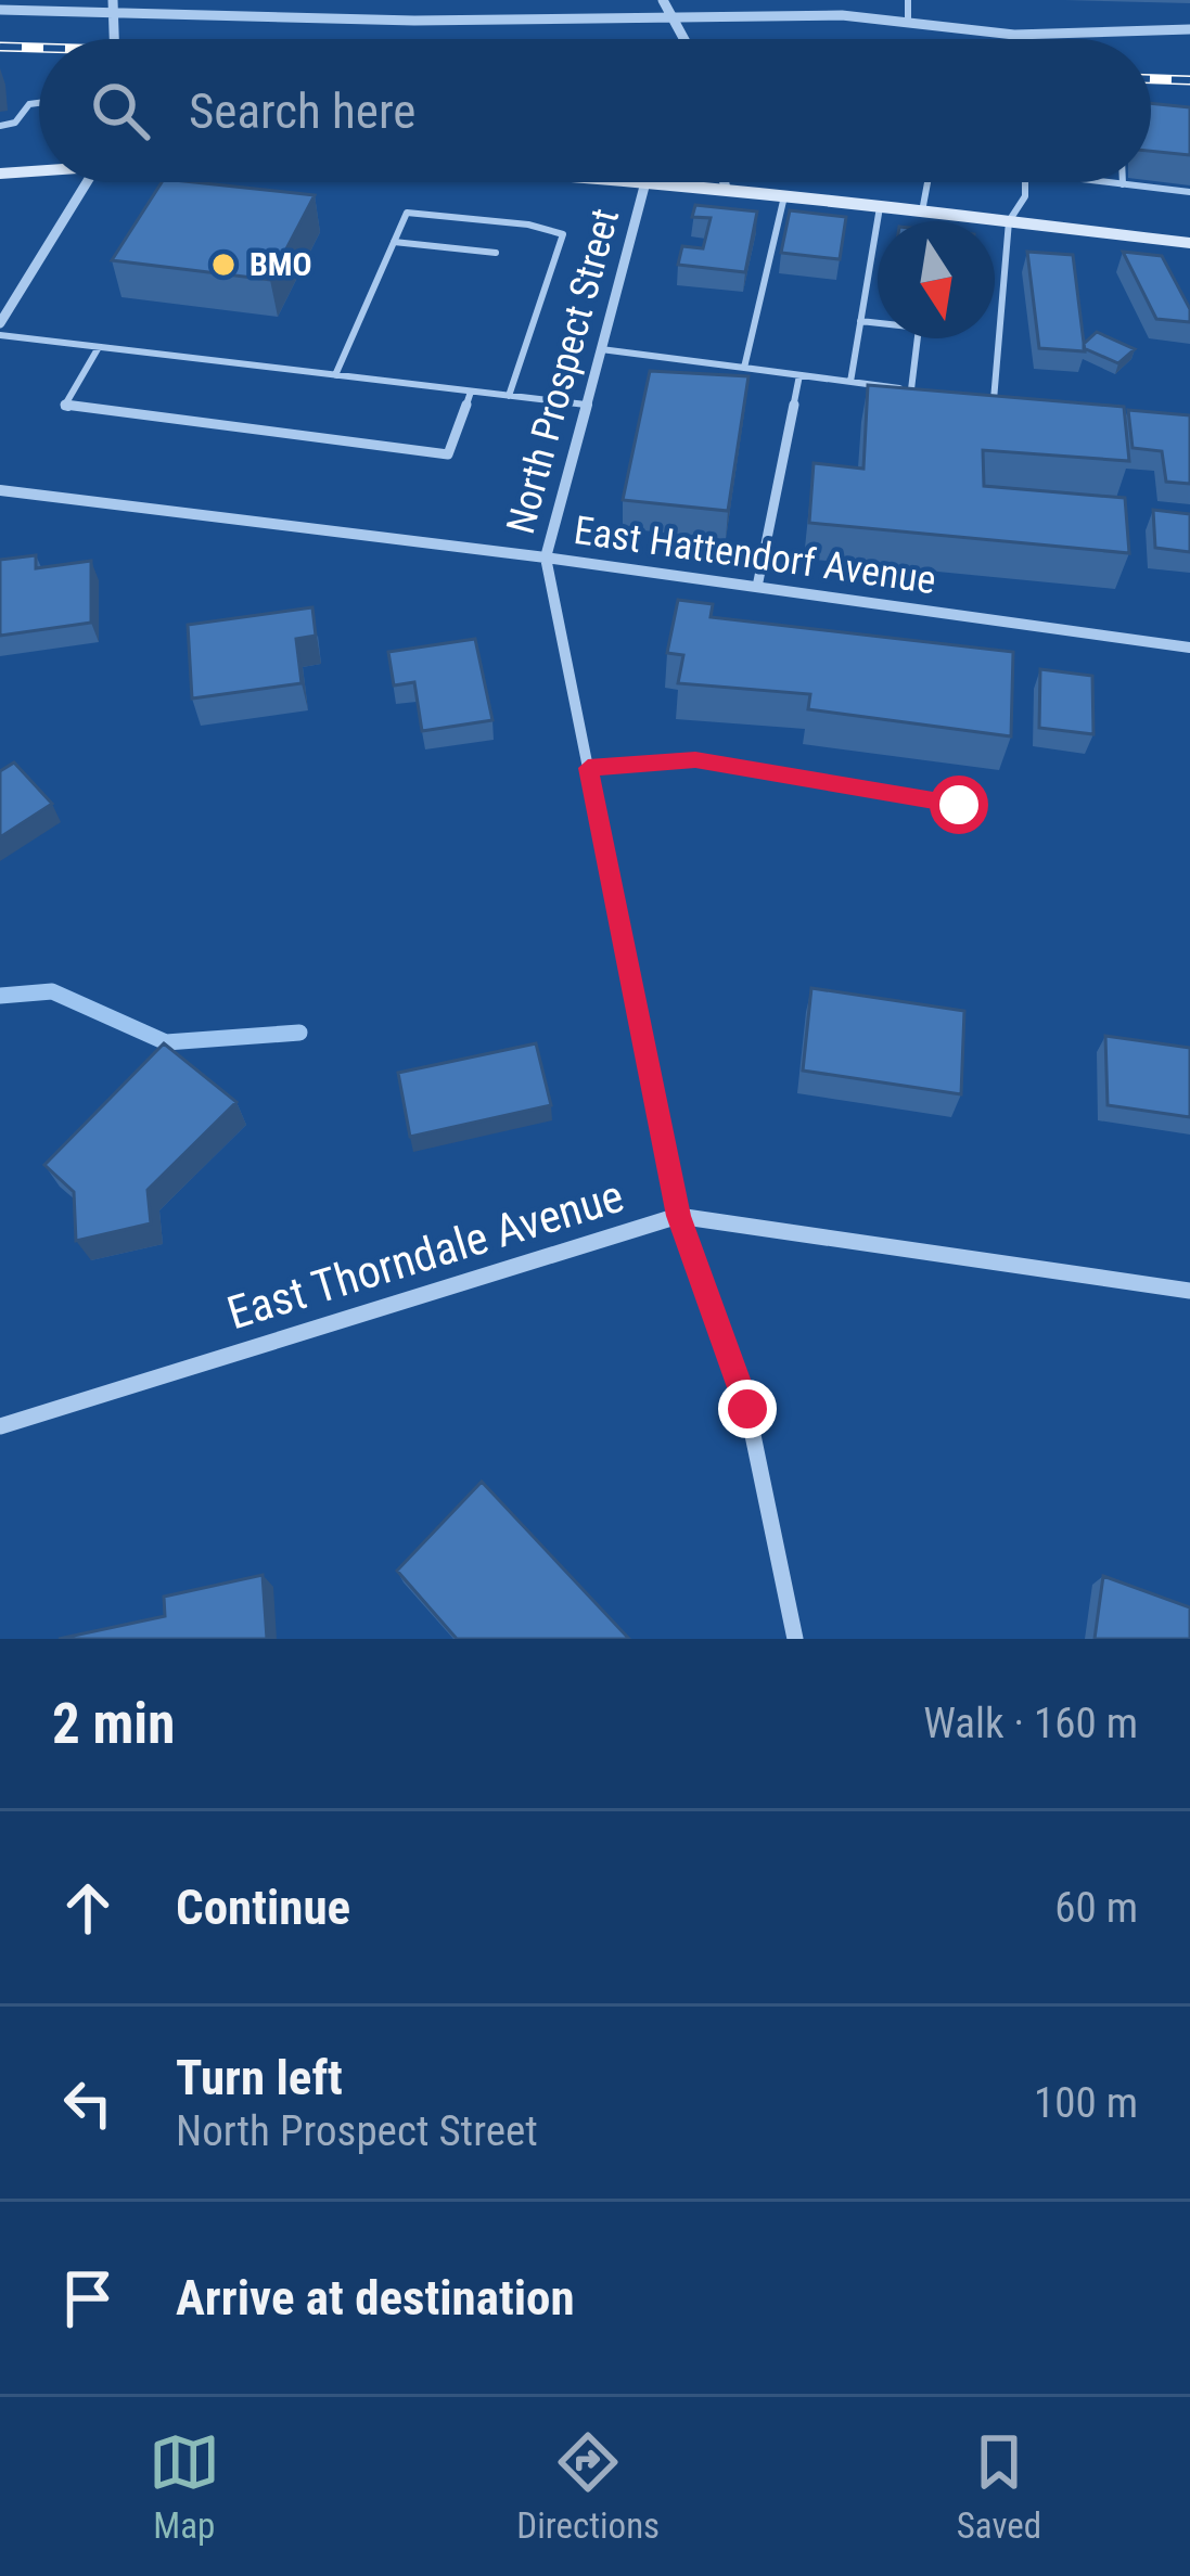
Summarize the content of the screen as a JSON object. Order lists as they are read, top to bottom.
{
  "streets": {
    "street": ["North Prospect Street", "East Hattendorf Avenue", "East Thorndale Avenue"]
  },
  "crossings": [
    ["North Prospect Street", "East Hattendorf Avenue"],
    ["North Prospect Street", "East Thorndale Avenue"]
  ],
  "places": ["BMO"],
  "north": "bottom",
  "page": {
    "search": "Search here",
    "heading": ["2 min", "Walk · 160 m"],
    "list": [
      ["Continue", "60 m"],
      ["Turn left", "North Prospect Street", "100 m"],
      "Arrive at destination"
    ],
    "nav": ["Map", "Directions", "Saved"]
  }
}
